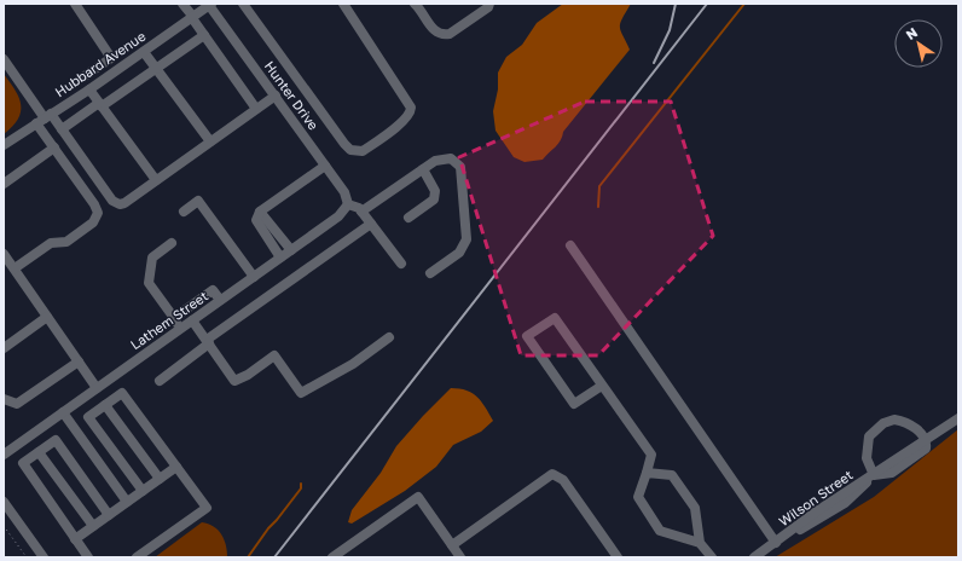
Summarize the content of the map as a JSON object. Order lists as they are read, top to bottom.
{
  "streets": {
    "street": [
      "Hubbard Avenue",
      "Hunter Drive",
      "Lathem Street",
      "Wilson Street"
    ]
  },
  "crossings": [
    ["Hubbard Avenue", "Hunter Drive"],
    ["Hunter Drive", "Lathem Street"]
  ],
  "north": "top left"
}
